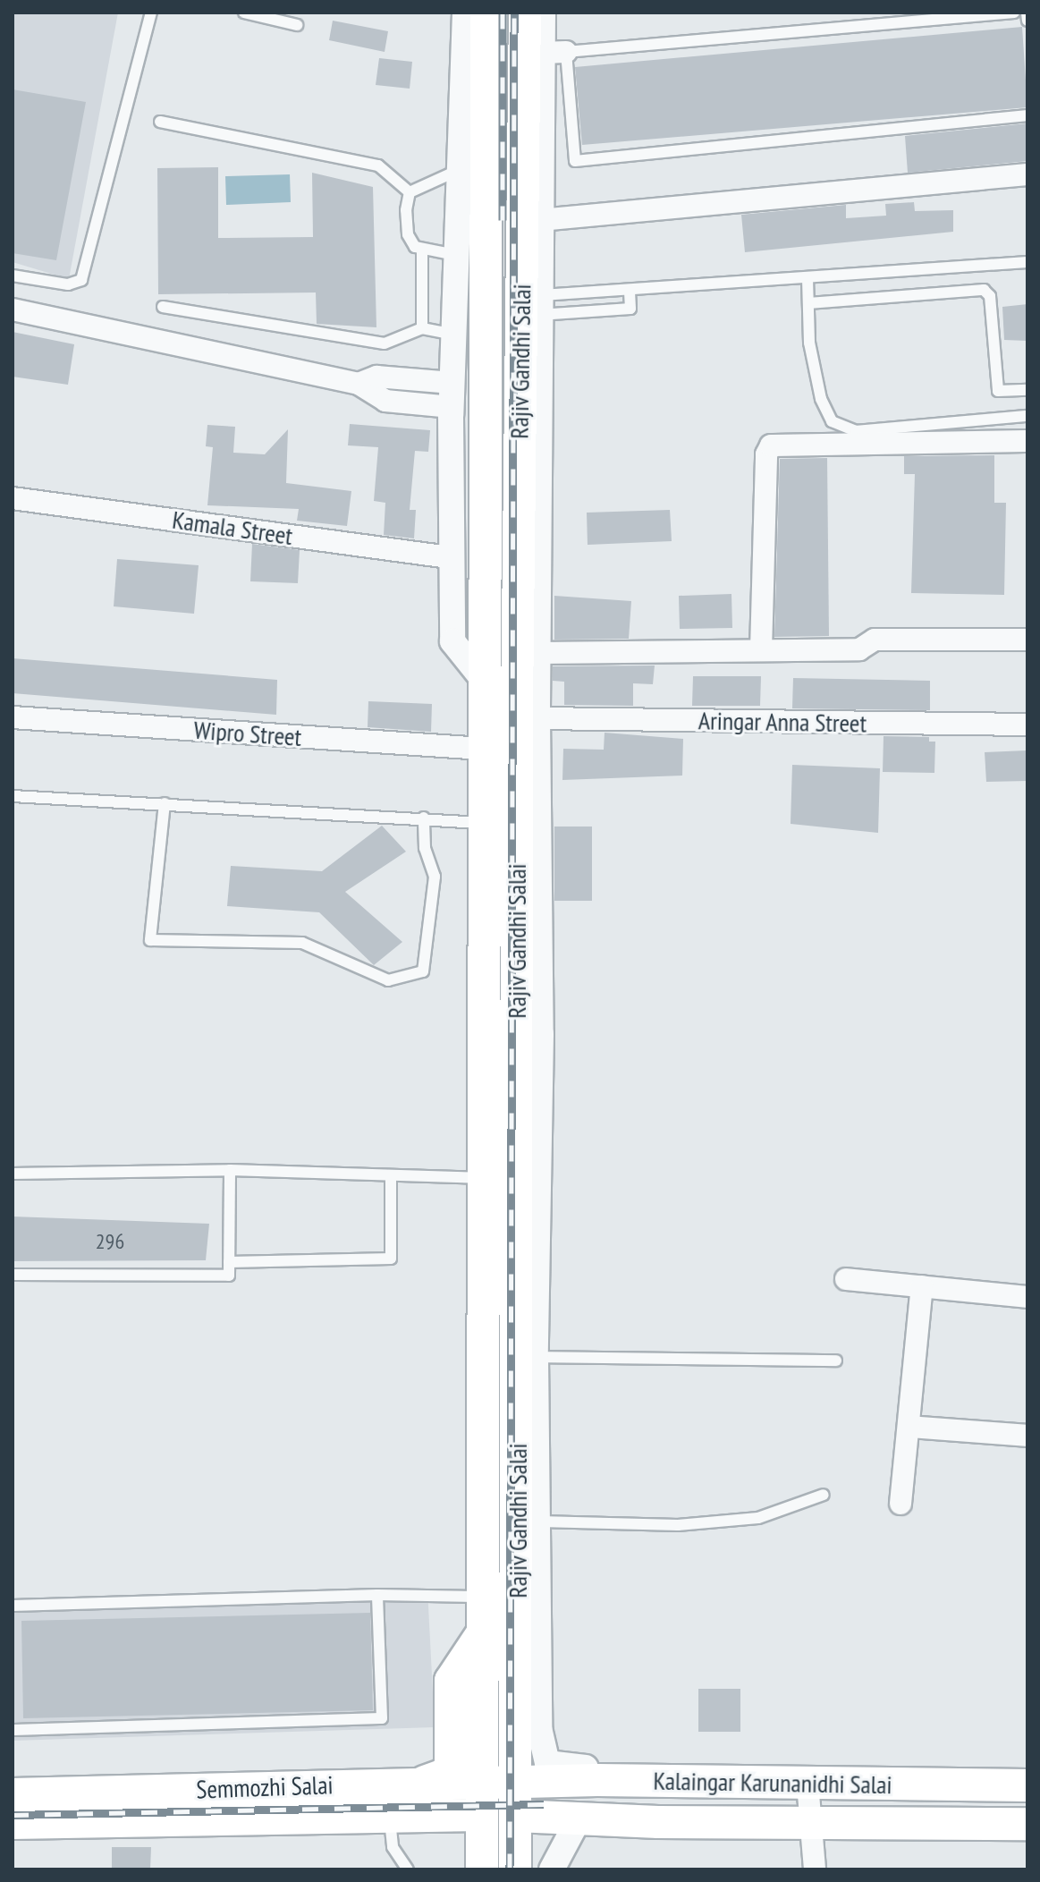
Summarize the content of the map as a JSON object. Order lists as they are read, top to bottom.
{
  "streets": {
    "main road": ["Rajiv Gandhi Salai", "Kalaingar Karunanidhi Salai", "Semmozhi Salai"],
    "street": ["Kamala Street", "Aringar Anna Street", "Wipro Street"]
  },
  "crossings": [
    ["Rajiv Gandhi Salai", "Wipro Street"],
    ["Rajiv Gandhi Salai", "Kalaingar Karunanidhi Salai"],
    ["Rajiv Gandhi Salai", "Semmozhi Salai"],
    ["Kalaingar Karunanidhi Salai", "Semmozhi Salai"]
  ],
  "house_numbers": ["296"]
}
